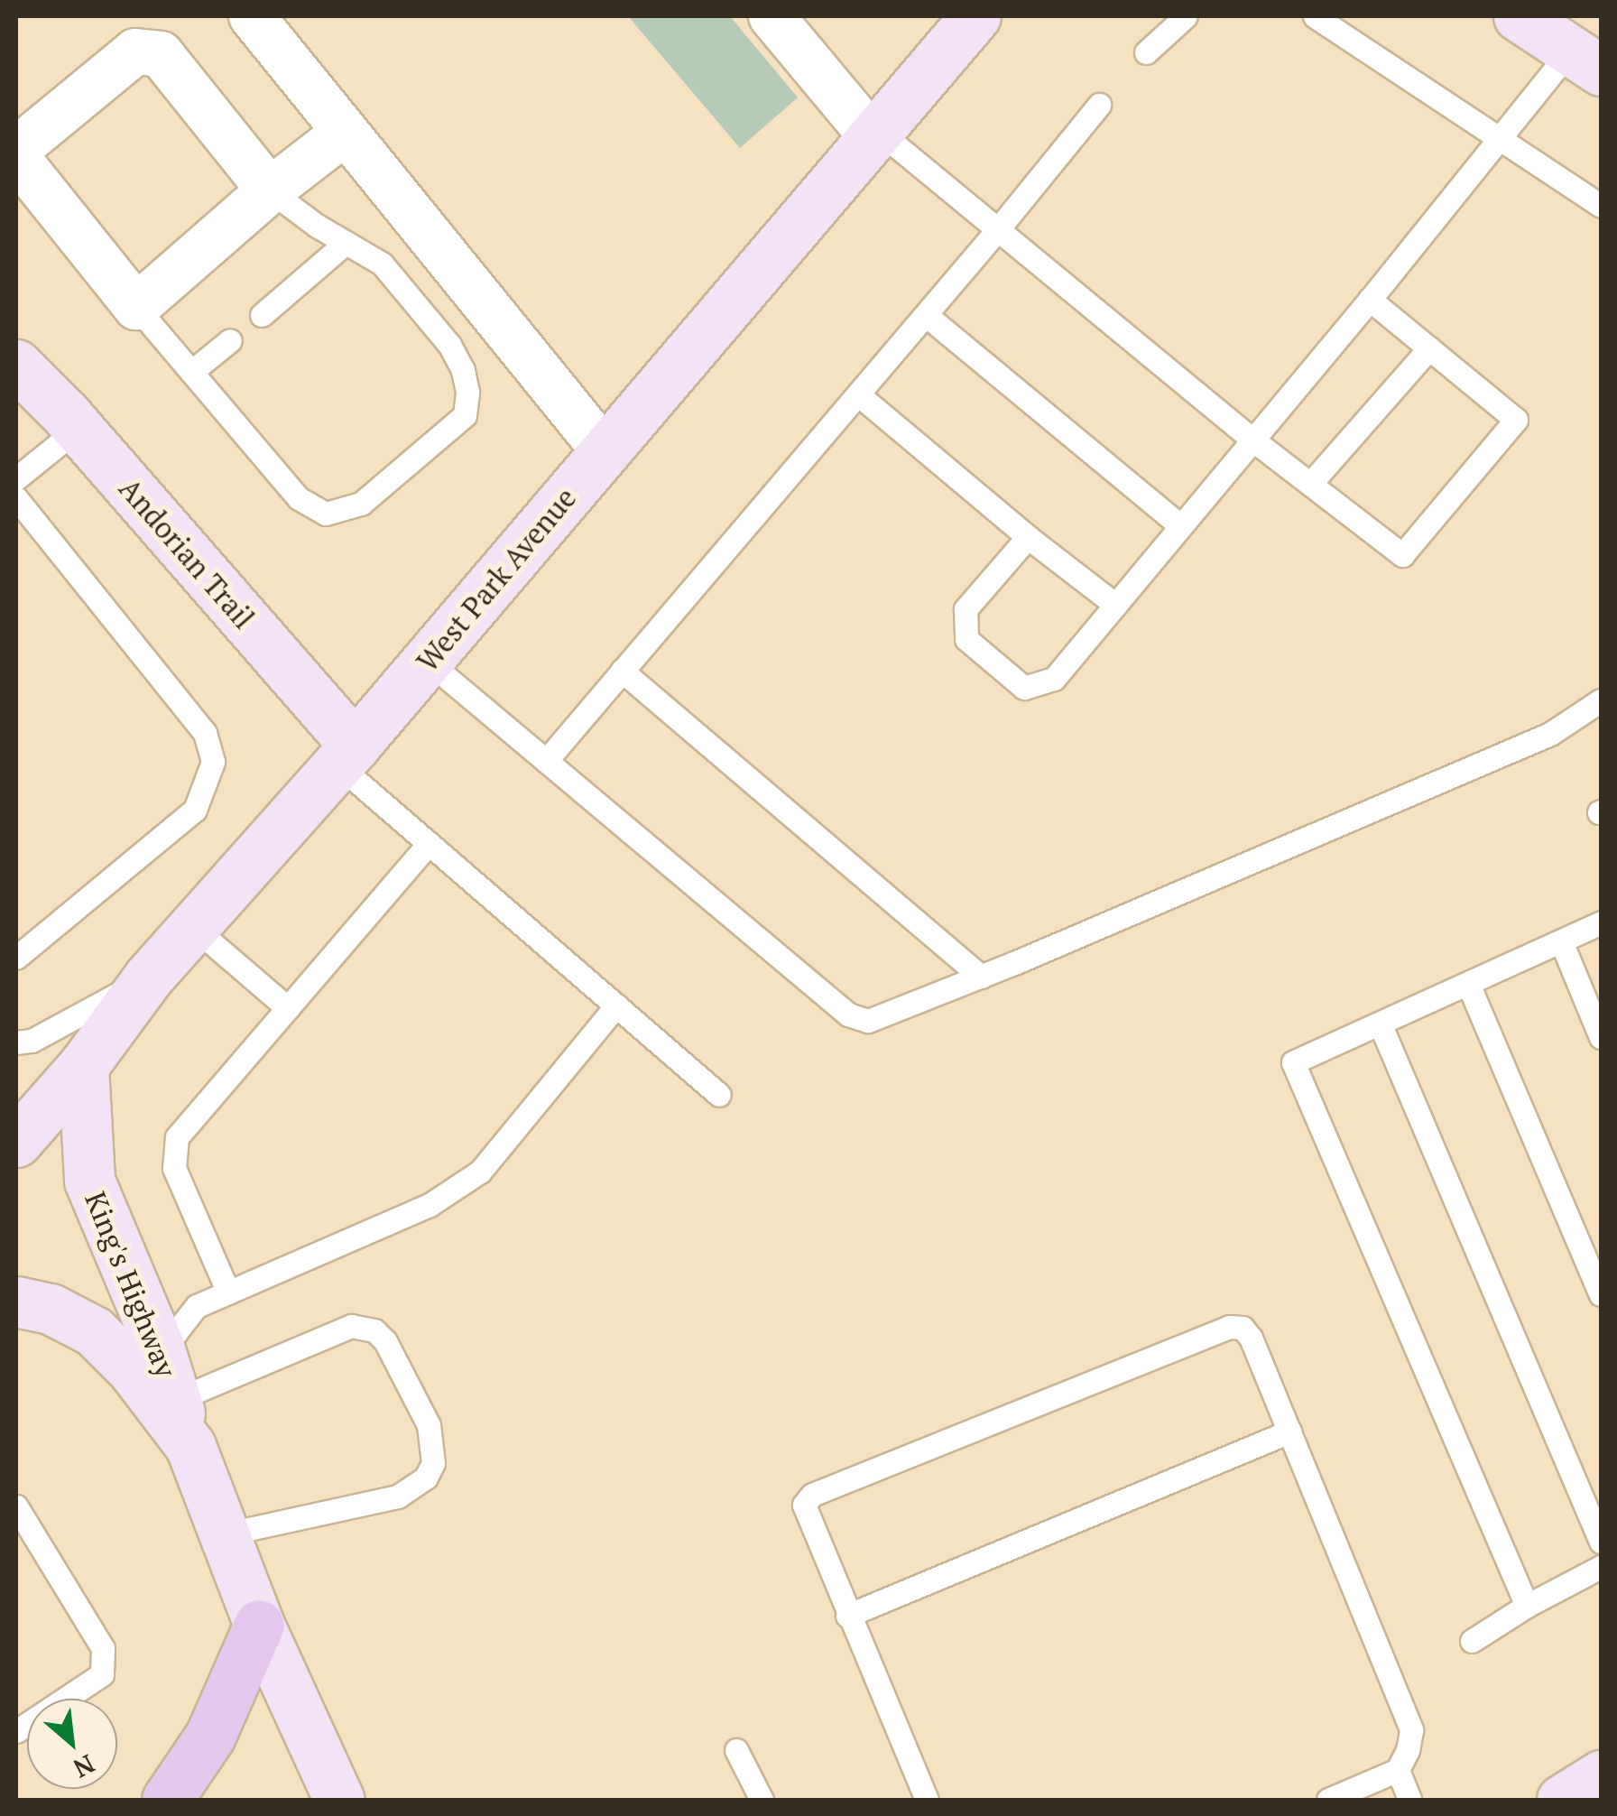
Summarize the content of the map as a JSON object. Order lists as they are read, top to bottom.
{
  "streets": {
    "street": ["Andorian Trail", "West Park Avenue", "King's Highway"]
  },
  "crossings": [
    ["Andorian Trail", "West Park Avenue"],
    ["West Park Avenue", "King's Highway"]
  ],
  "north": "bottom right"
}
